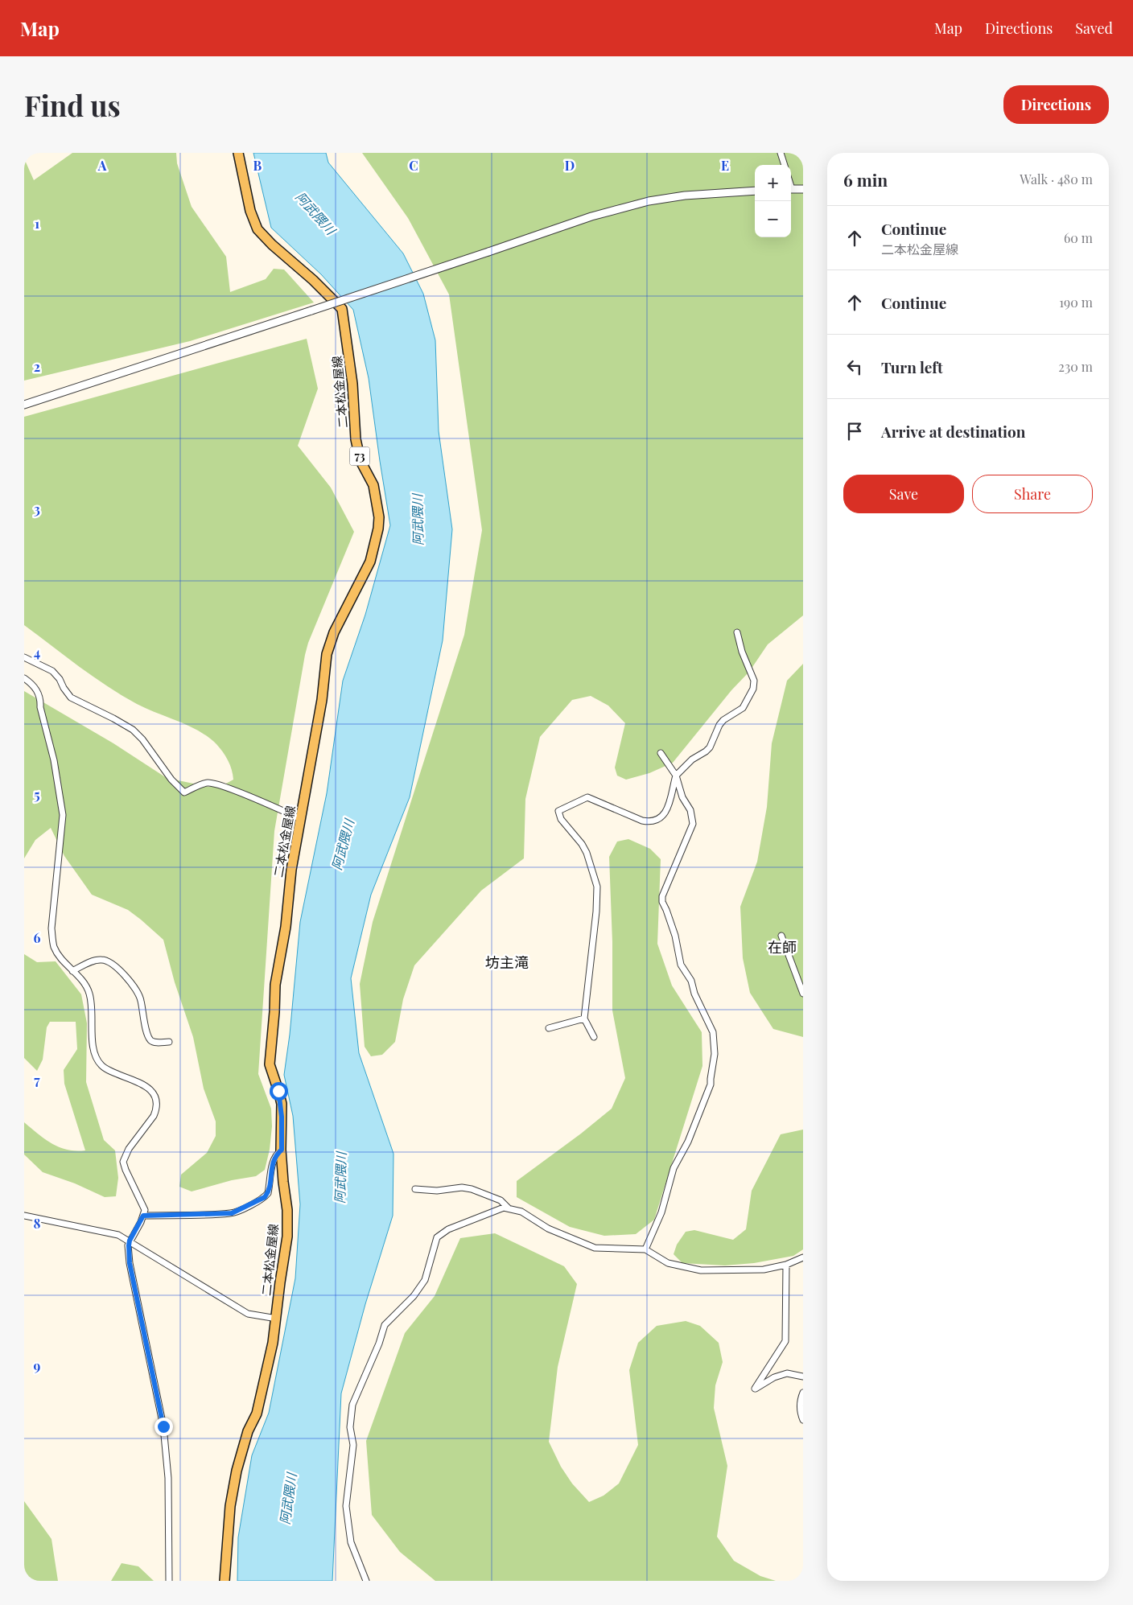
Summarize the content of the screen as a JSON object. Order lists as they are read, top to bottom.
{
  "streets": {
    "main road": ["二本松金屋線", "73"]
  },
  "districts": ["在師", "坊主滝"],
  "water": ["阿武隈川"],
  "page": {
    "header": "Map",
    "nav": ["Map", "Directions", "Saved"],
    "buttons": [
      "Directions",
      ["Save", "Share"]
    ],
    "title": "Find us",
    "heading": ["6 min", "Walk · 480 m"],
    "map_buttons": ["+", "−"],
    "list": [
      ["Continue", "二本松金屋線", "60 m"],
      ["Continue", "190 m"],
      ["Turn left", "230 m"],
      "Arrive at destination"
    ]
  },
  "grid": {
    "columns": [
      "A",
      "B",
      "C",
      "D",
      "E"
    ],
    "rows": [
      "1",
      "2",
      "3",
      "4",
      "5",
      "6",
      "7",
      "8",
      "9"
    ]
  }
}
